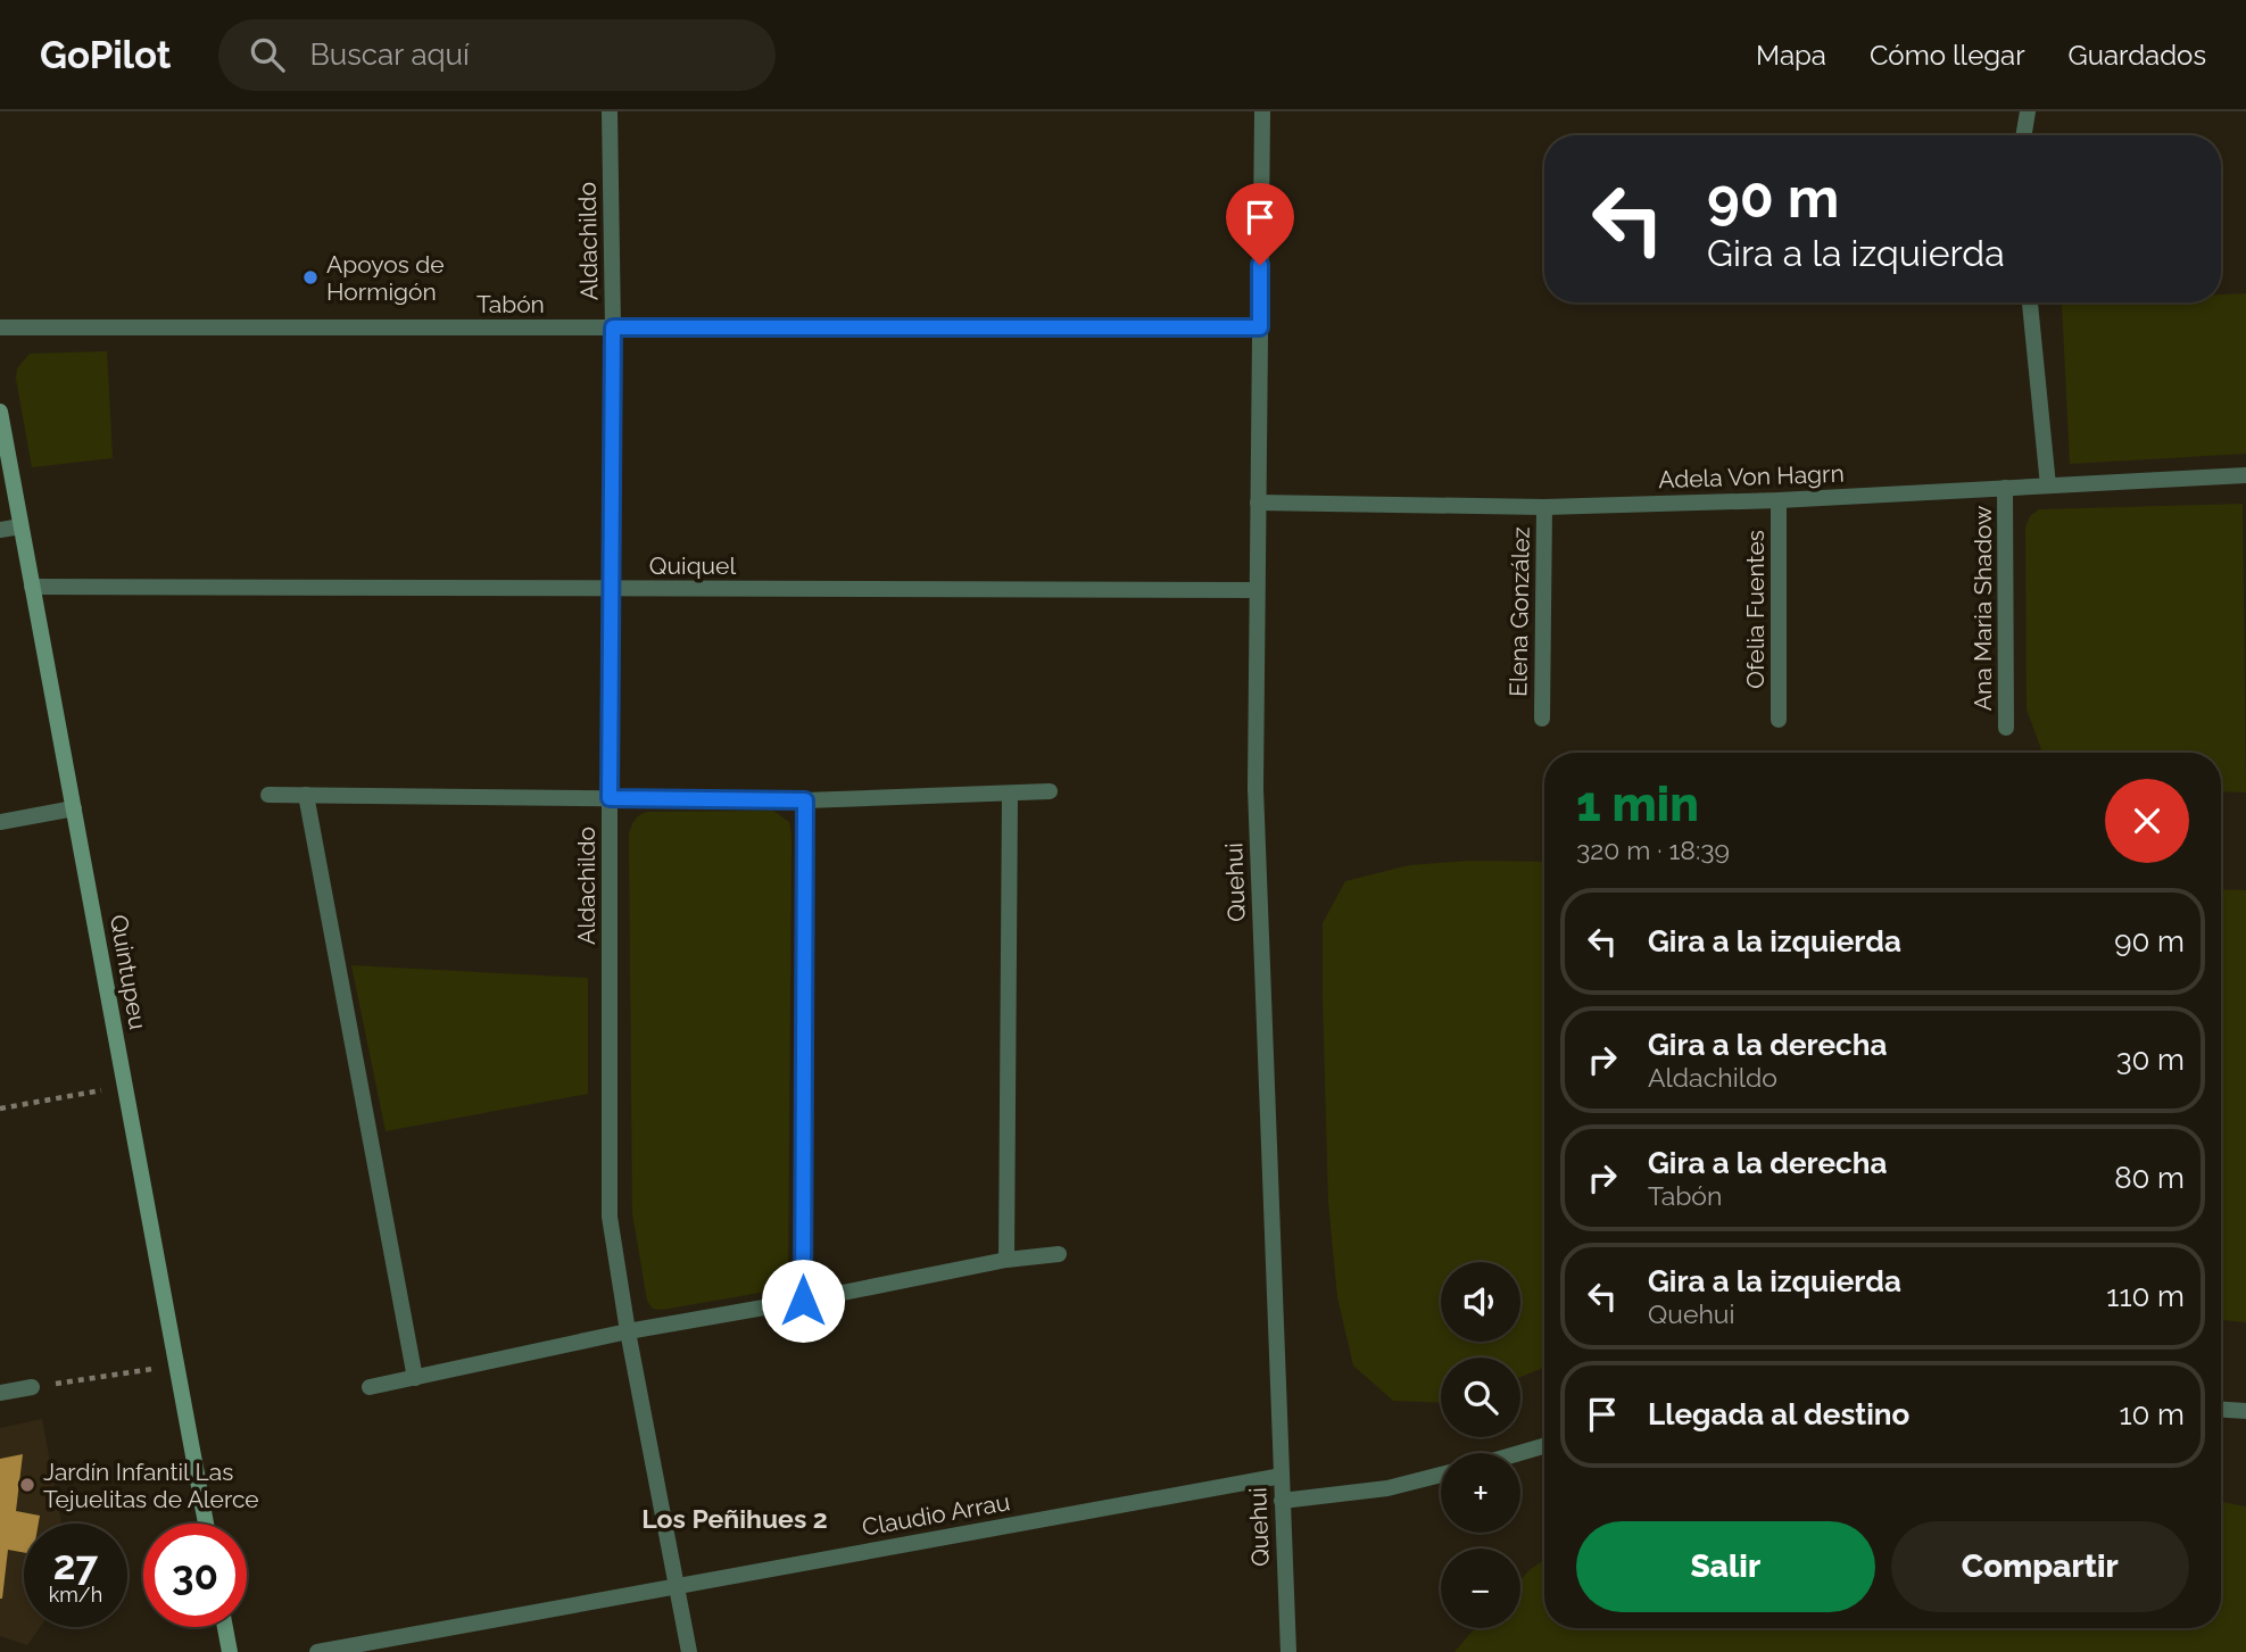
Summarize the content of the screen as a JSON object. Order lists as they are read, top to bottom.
{
  "streets": {
    "street": [
      "Aldachildo",
      "Tabón",
      "Adela Von Hagrn",
      "Quiquel",
      "Ana Maria Shadow",
      "Ofelia Fuentes",
      "Elena González",
      "Quehui",
      "Quintupeu",
      "Claudio Arrau"
    ]
  },
  "crossings": [
    ["Aldachildo", "Tabón"],
    ["Aldachildo", "Quiquel"],
    ["Aldachildo", "Claudio Arrau"],
    ["Tabón", "Quehui"],
    ["Adela Von Hagrn", "Ana Maria Shadow"],
    ["Adela Von Hagrn", "Ofelia Fuentes"],
    ["Adela Von Hagrn", "Elena González"],
    ["Adela Von Hagrn", "Quehui"],
    ["Quiquel", "Quehui"],
    ["Quiquel", "Quintupeu"],
    ["Quehui", "Claudio Arrau"]
  ],
  "districts": ["Los Peñihues 2"],
  "places": ["Apoyos de Hormigón", "Jardín Infantil Las Tejuelitas de Alerce"],
  "page": {
    "header": "GoPilot",
    "search": "Buscar aquí",
    "nav": ["Mapa", "Cómo llegar", "Guardados"],
    "turn": ["90 m", "Gira a la izquierda"],
    "heading": ["1 min", "320 m · 18:39"],
    "list": [
      {
        "name": "Gira a la izquierda",
        "value": "90 m"
      },
      {
        "name": "Gira a la derecha",
        "note": "Aldachildo",
        "value": "30 m"
      },
      {
        "name": "Gira a la derecha",
        "note": "Tabón",
        "value": "80 m"
      },
      {
        "name": "Gira a la izquierda",
        "note": "Quehui",
        "value": "110 m"
      },
      {
        "name": "Llegada al destino",
        "value": "10 m"
      }
    ],
    "map_buttons": ["+", "−"],
    "buttons": ["Salir", "Compartir"],
    "speed": "27 km/h",
    "limit": "30"
  }
}
